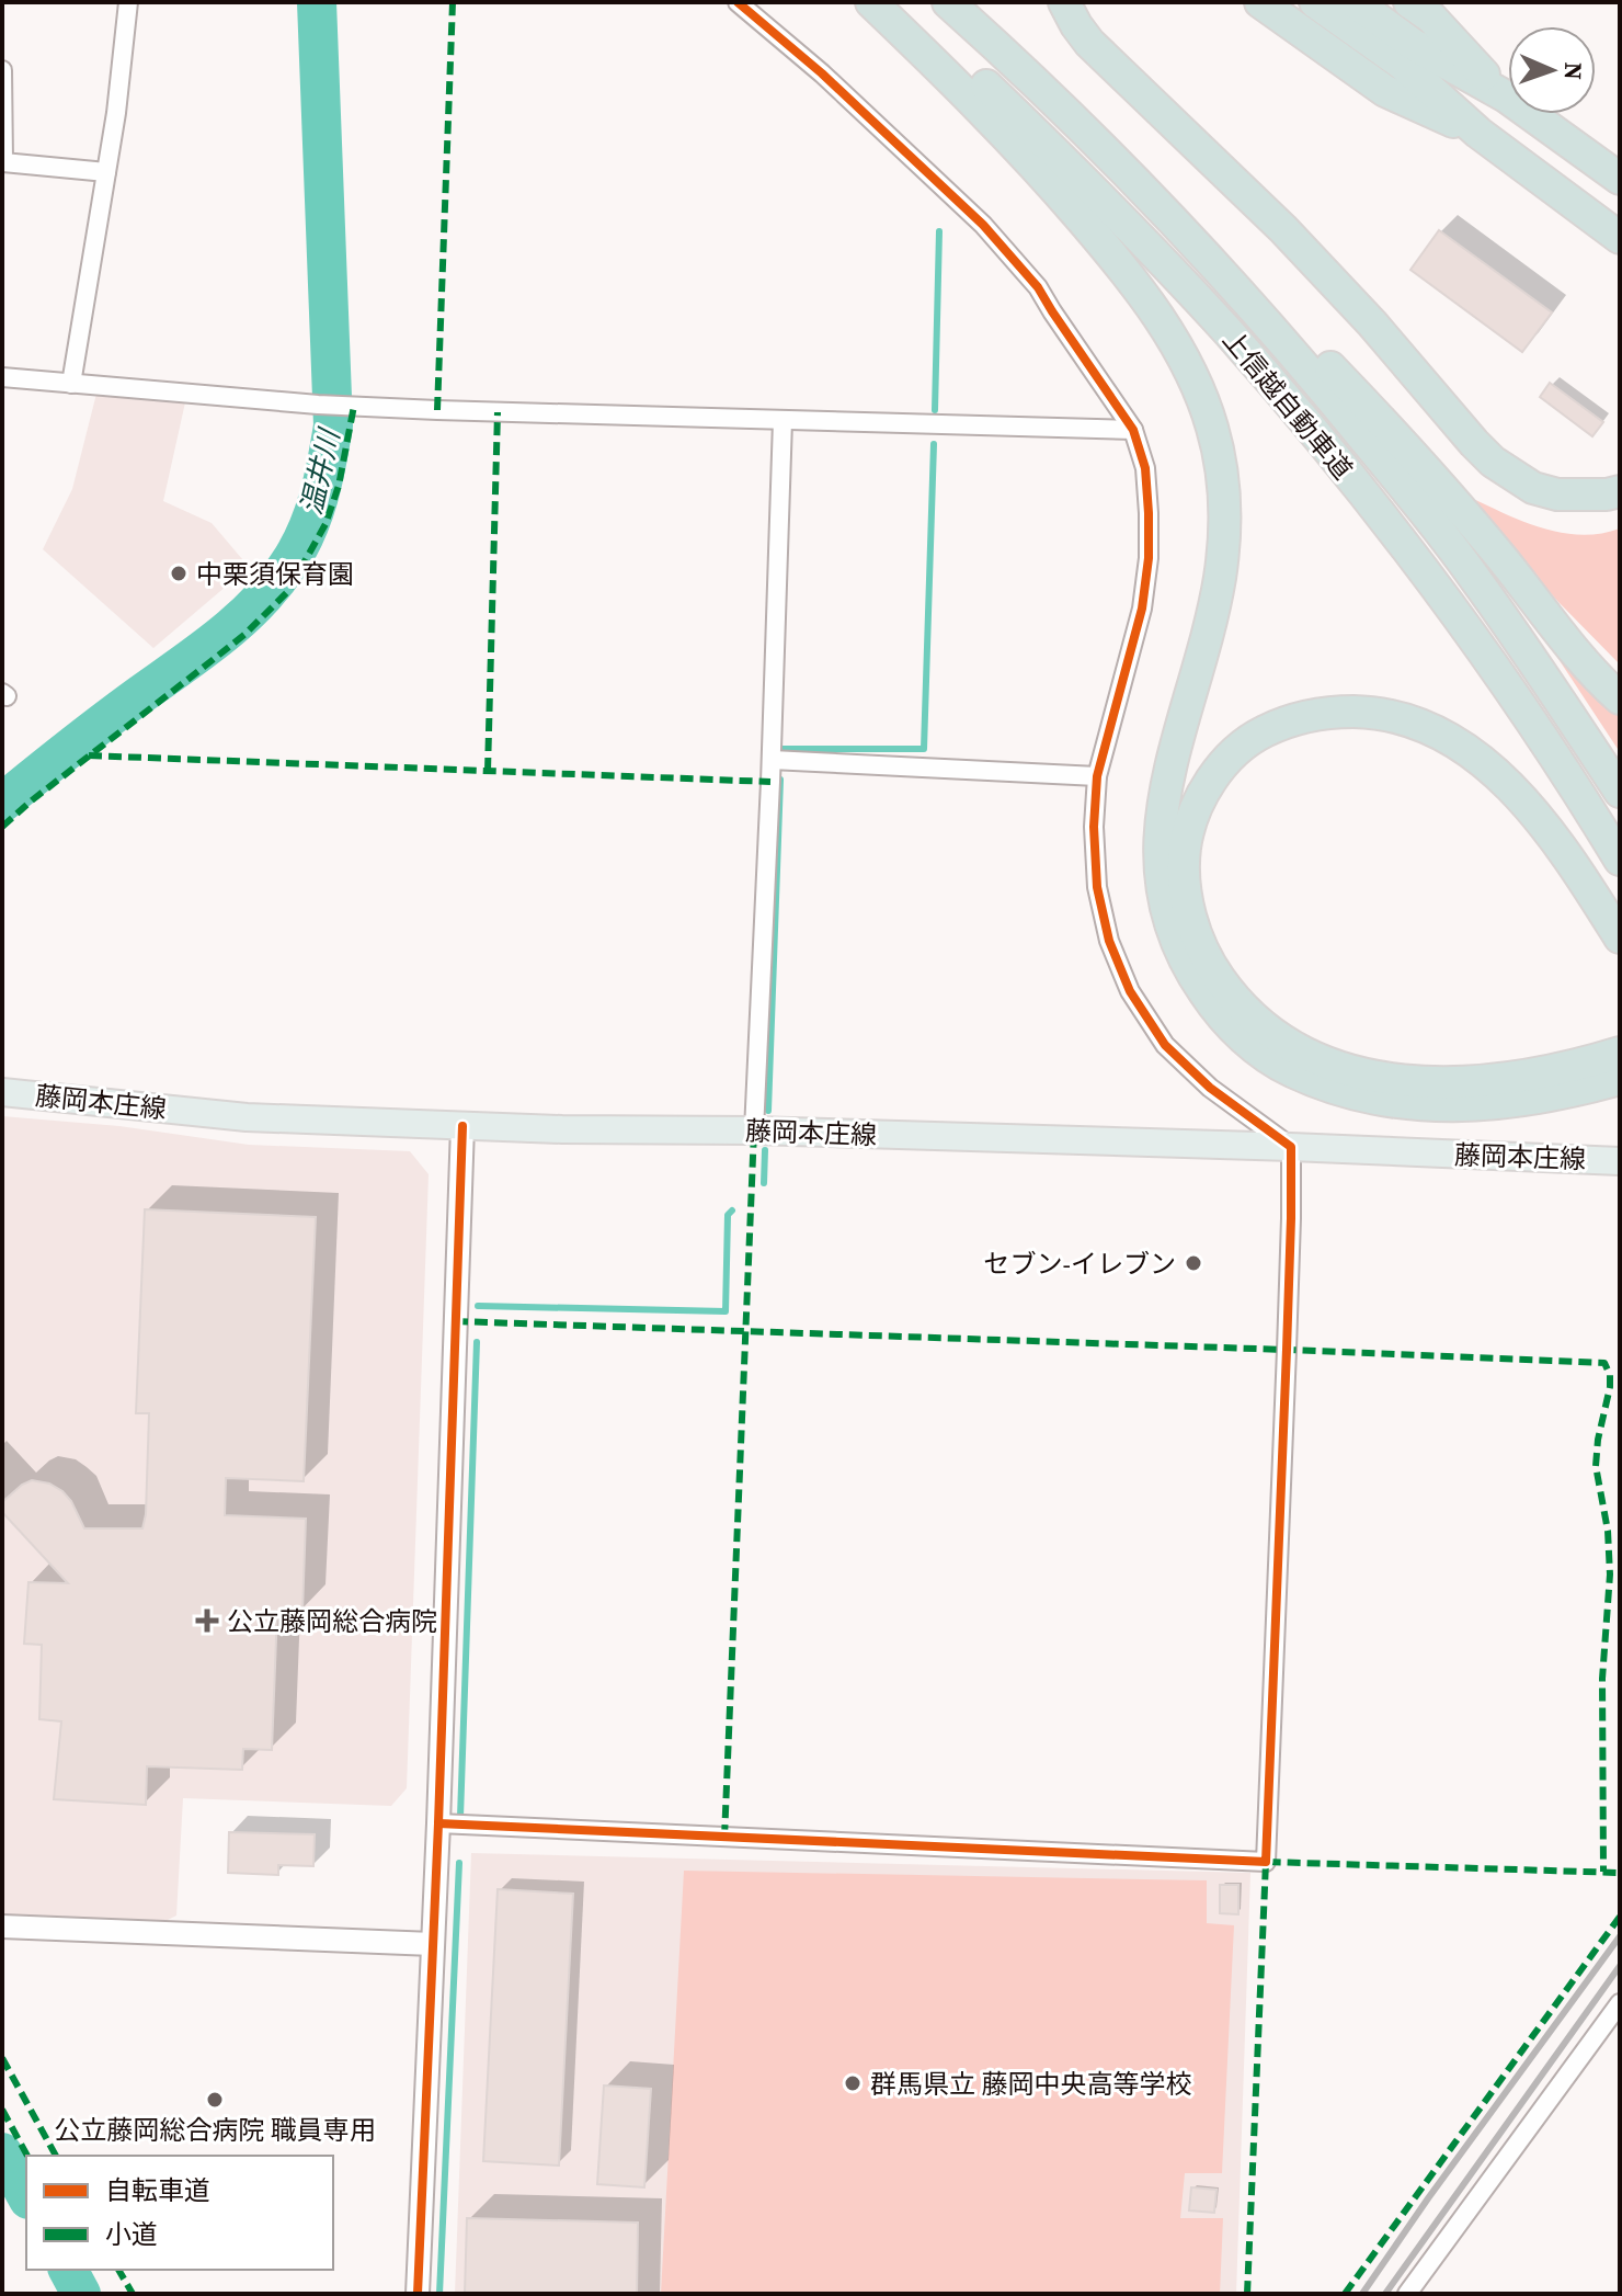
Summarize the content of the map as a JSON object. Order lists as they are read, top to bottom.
{
  "streets": {
    "highway": ["上信越自動車道"],
    "main road": ["藤岡本庄線"]
  },
  "water": ["温井川"],
  "places": {
    "other": [
      "中栗須保育園",
      "セブン-イレブン",
      "群馬県立 藤岡中央高等学校",
      "公立藤岡総合病院 職員専用"
    ],
    "health": ["公立藤岡総合病院"]
  },
  "legend": ["自転車道", "小道"],
  "north": "right"
}
